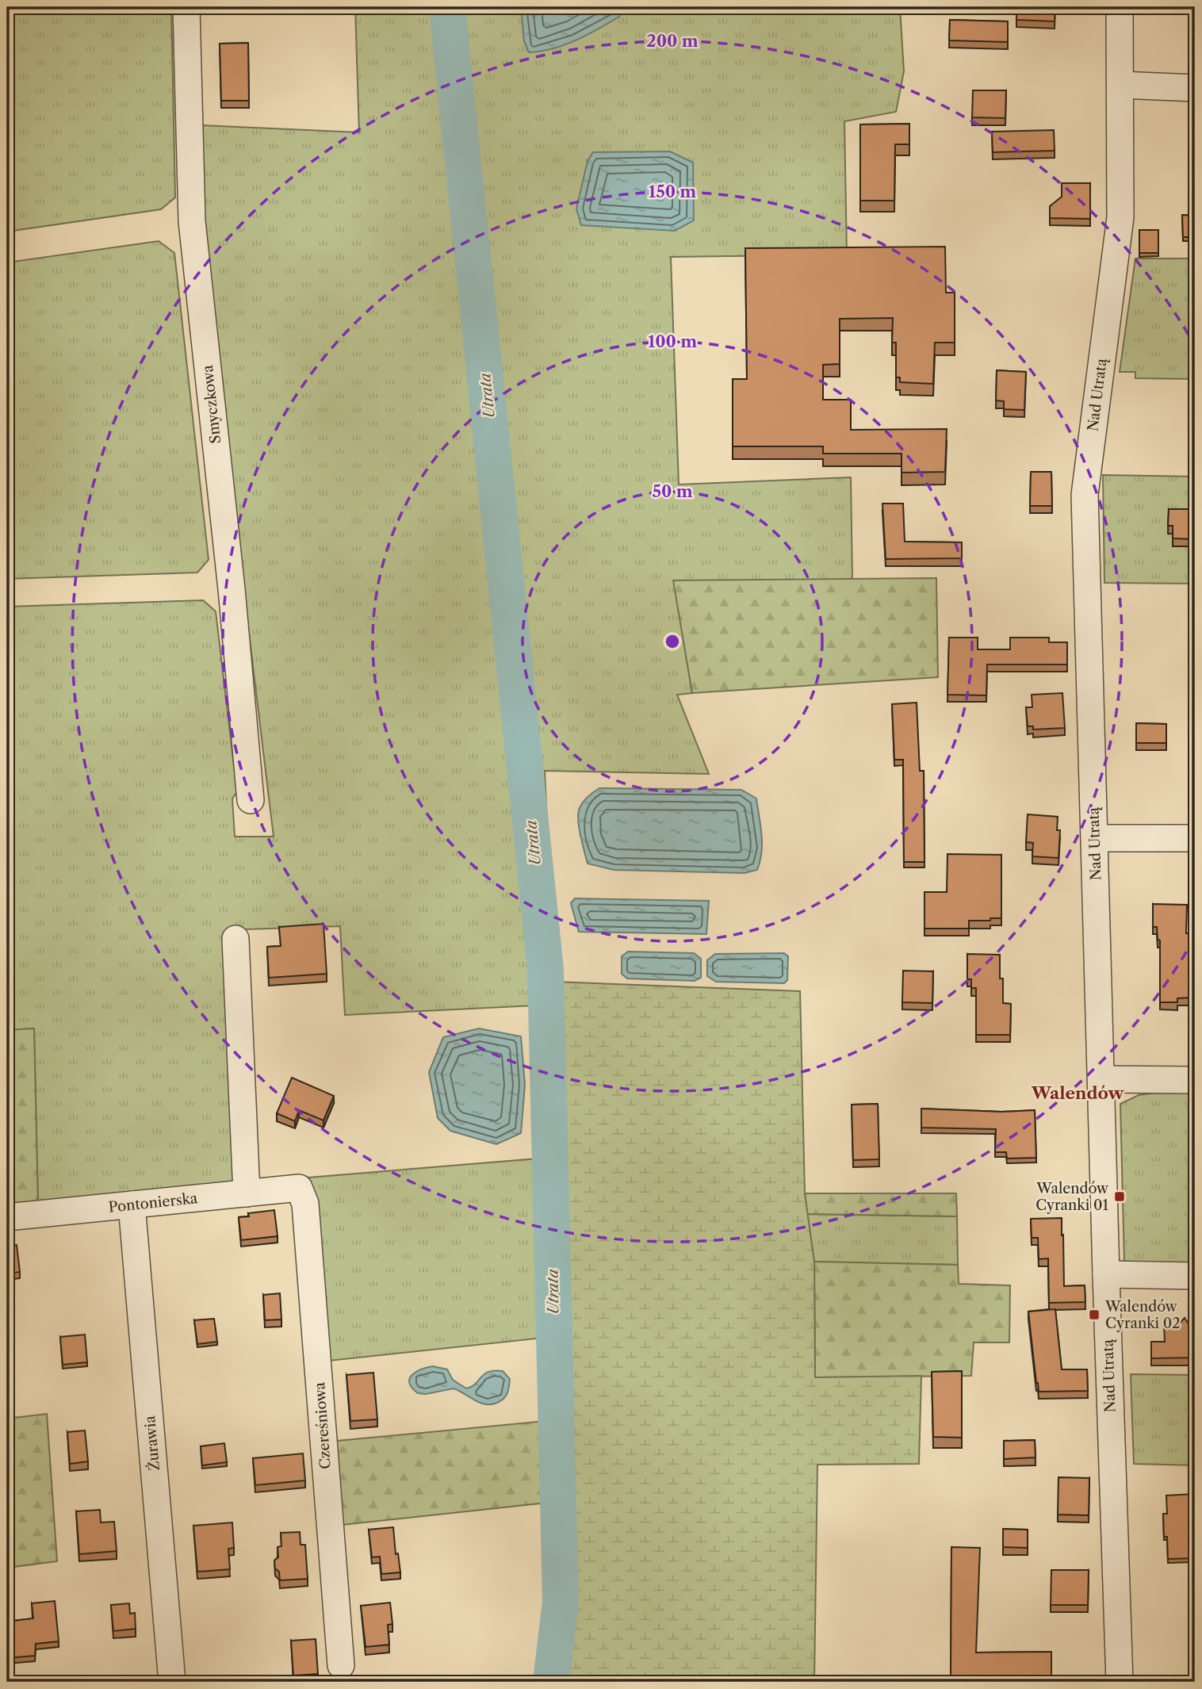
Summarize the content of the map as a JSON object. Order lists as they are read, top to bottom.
{
  "streets": {
    "street": [
      "Nad Utratą",
      "Smyczkowa",
      "Pontonierska",
      "Czereśniowa",
      "Żurawia"
    ]
  },
  "crossings": [
    ["Pontonierska", "Czereśniowa"],
    ["Pontonierska", "Żurawia"]
  ],
  "districts": ["Walendów"],
  "water": ["Utrata"],
  "places": {
    "transit": ["Walendów Cyranki 01", "Walendów Cyranki 02"]
  },
  "rings": [
    "200 m",
    "150 m",
    "100 m",
    "50 m"
  ]
}
